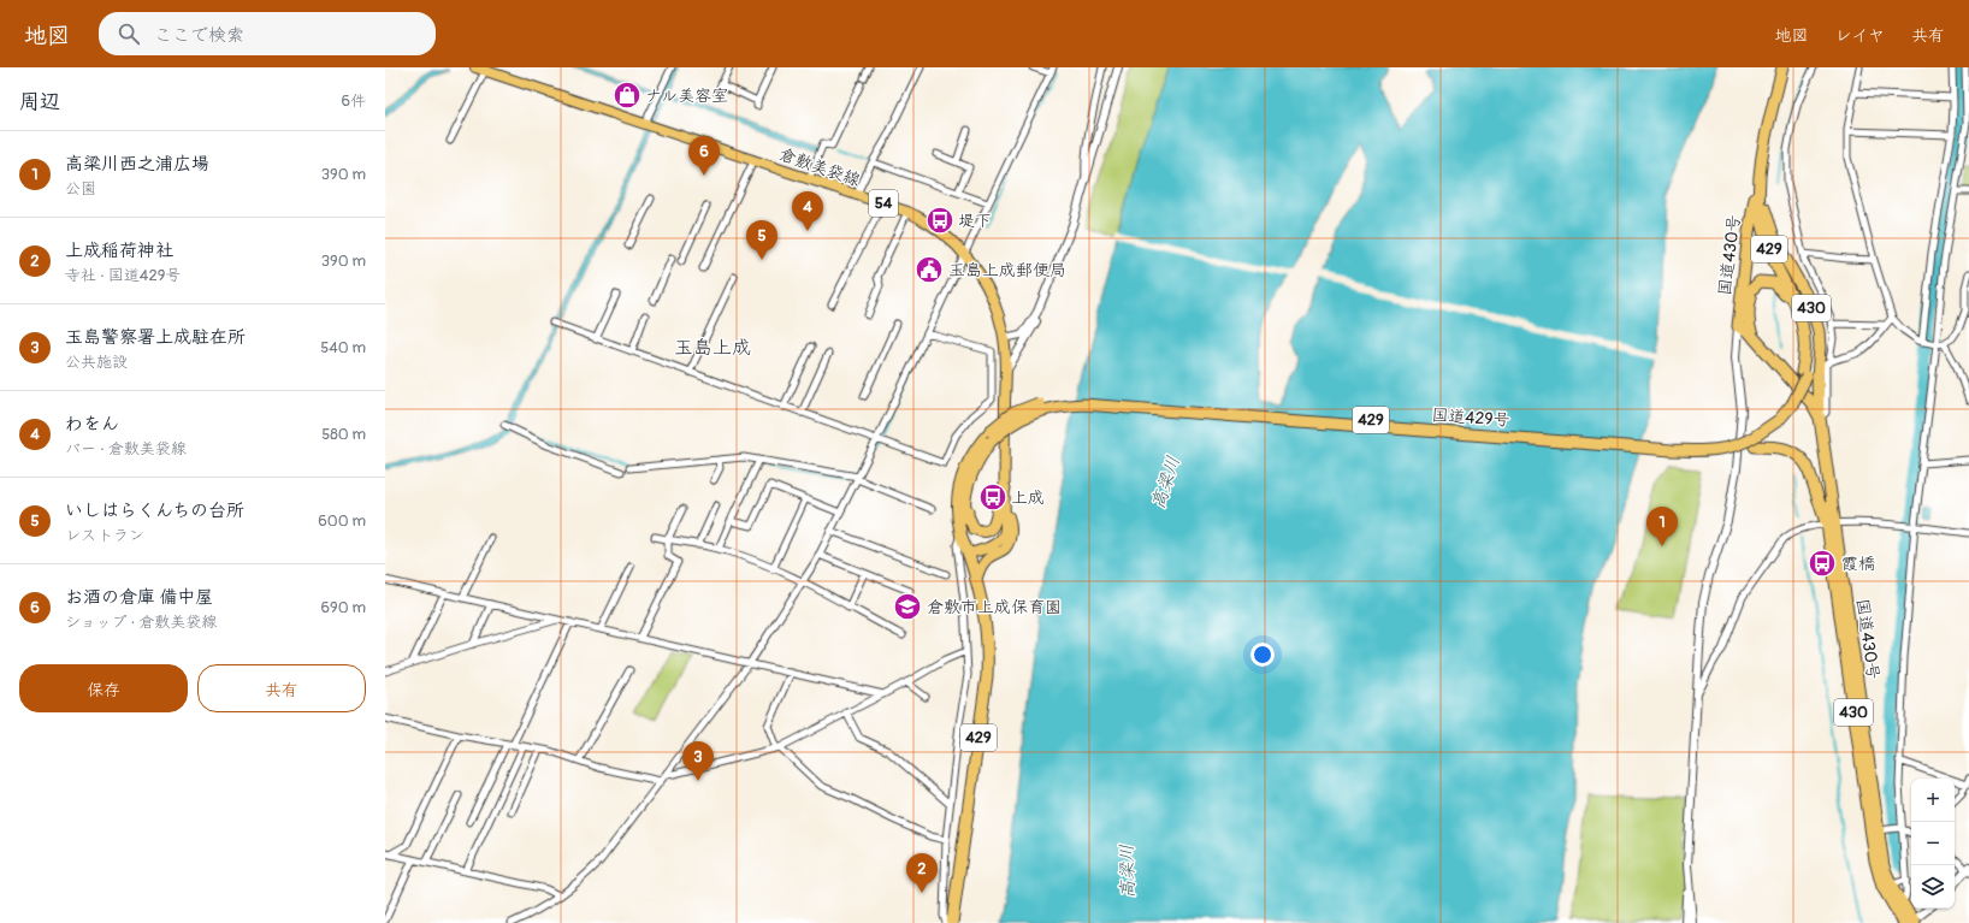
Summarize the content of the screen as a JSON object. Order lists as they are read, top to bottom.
{
  "streets": {
    "highway": [
      "429",
      "国道430号",
      "430",
      "国道429号"
    ],
    "main road": ["倉敷美袋線", "54"]
  },
  "crossings": [
    ["倉敷美袋線", "国道429号"],
    ["429", "国道430号"],
    ["429", "国道429号"],
    ["国道430号", "国道429号"]
  ],
  "districts": ["玉島上成"],
  "water": ["高梁川"],
  "places": {
    "shop": ["ナル美容室"],
    "bus stop": ["堤下", "上成", "霞橋"],
    "public building": ["玉島上成郵便局"],
    "school or university": ["倉敷市上成保育園"]
  },
  "page": {
    "header": "地図",
    "search": "ここで検索",
    "nav": ["地図", "レイヤ", "共有"],
    "heading": ["周辺", "6件"],
    "list": [
      {
        "mark": "1",
        "name": "高梁川西之浦広場",
        "note": "公園",
        "value": "390 m"
      },
      {
        "mark": "2",
        "name": "上成稲荷神社",
        "note": "寺社 · 国道429号",
        "value": "390 m"
      },
      {
        "mark": "3",
        "name": "玉島警察署上成駐在所",
        "note": "公共施設",
        "value": "540 m"
      },
      {
        "mark": "4",
        "name": "わをん",
        "note": "バー · 倉敷美袋線",
        "value": "580 m"
      },
      {
        "mark": "5",
        "name": "いしはらくんちの台所",
        "note": "レストラン",
        "value": "600 m"
      },
      {
        "mark": "6",
        "name": "お酒の倉庫 備中屋",
        "note": "ショップ · 倉敷美袋線",
        "value": "690 m"
      }
    ],
    "pins": [
      "6",
      "4",
      "5",
      "1",
      "3",
      "2"
    ],
    "buttons": ["保存", "共有"],
    "map_buttons": ["+", "−"]
  }
}
